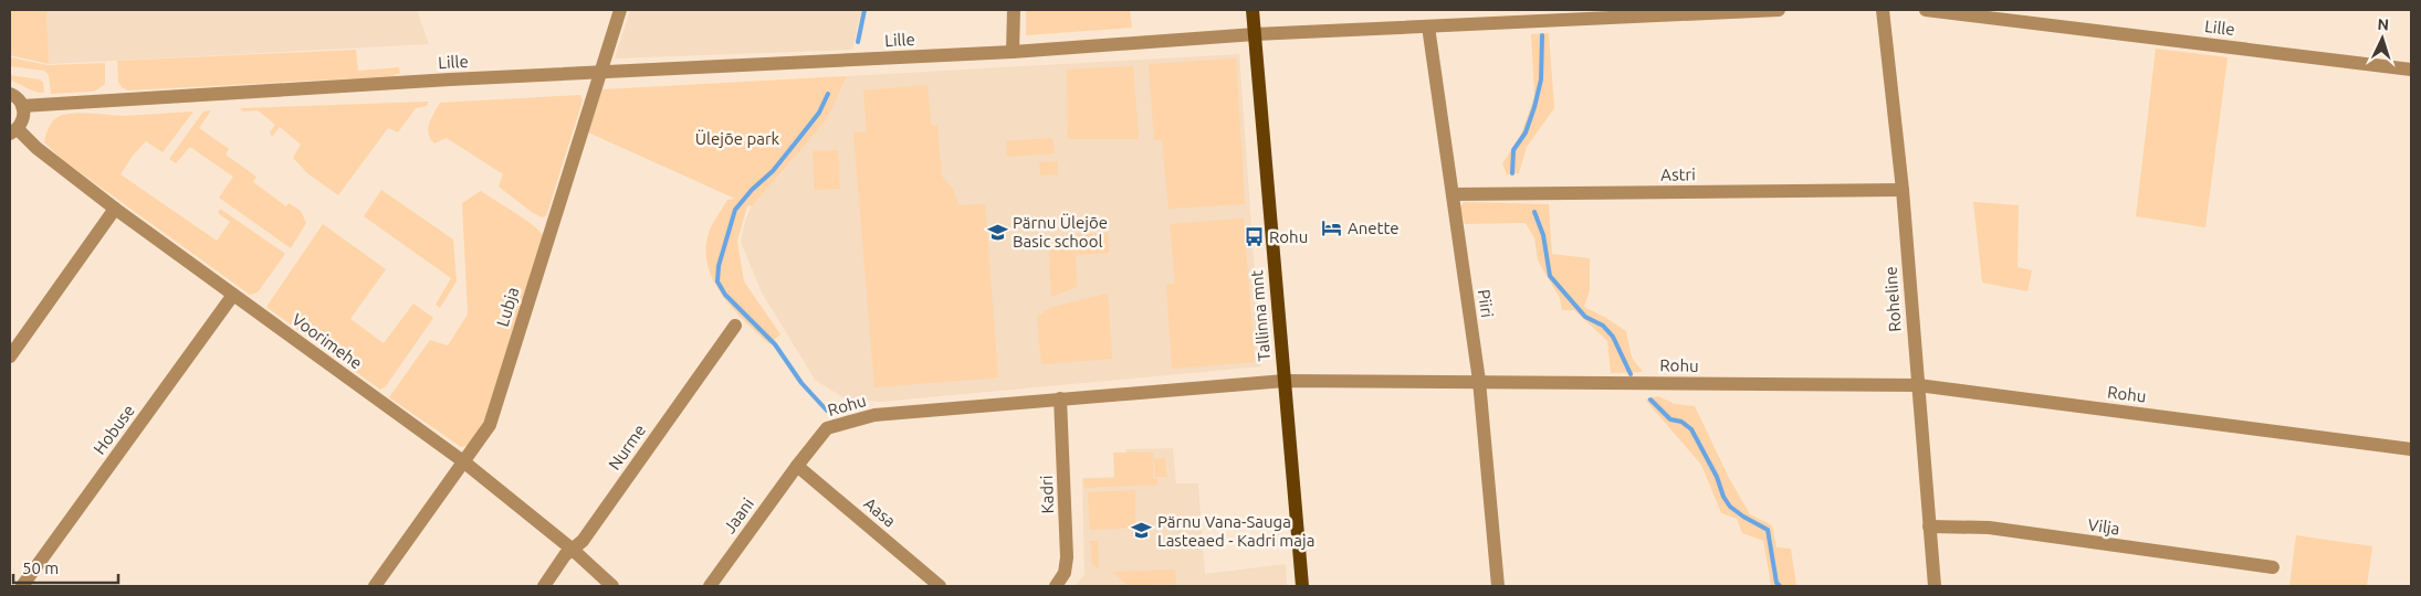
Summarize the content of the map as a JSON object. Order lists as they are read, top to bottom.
{
  "streets": {
    "main road": ["Tallinna mnt"],
    "street": [
      "Lille",
      "Astri",
      "Roheline",
      "Piiri",
      "Lubja",
      "Voorimehe",
      "Rohu",
      "Hobuse",
      "Nurme",
      "Kadri",
      "Aasa",
      "Jaani",
      "Vilja"
    ]
  },
  "crossings": [
    ["Lille", "Piiri"],
    ["Lille", "Lubja"],
    ["Lille", "Tallinna mnt"],
    ["Astri", "Roheline"],
    ["Astri", "Piiri"],
    ["Roheline", "Rohu"],
    ["Roheline", "Vilja"],
    ["Piiri", "Rohu"],
    ["Lubja", "Voorimehe"],
    ["Tallinna mnt", "Rohu"],
    ["Voorimehe", "Hobuse"],
    ["Voorimehe", "Nurme"],
    ["Rohu", "Kadri"],
    ["Rohu", "Aasa"],
    ["Rohu", "Jaani"],
    ["Aasa", "Jaani"]
  ],
  "parks": ["Ülejõe park"],
  "places": {
    "hotel": ["Anette"],
    "school or university": ["Pärnu Ülejõe Basic school", "Pärnu Vana-Sauga Lasteaed - Kadri maja"],
    "bus stop": ["Rohu"]
  },
  "scale_bar": "50 m",
  "north": "top"
}
